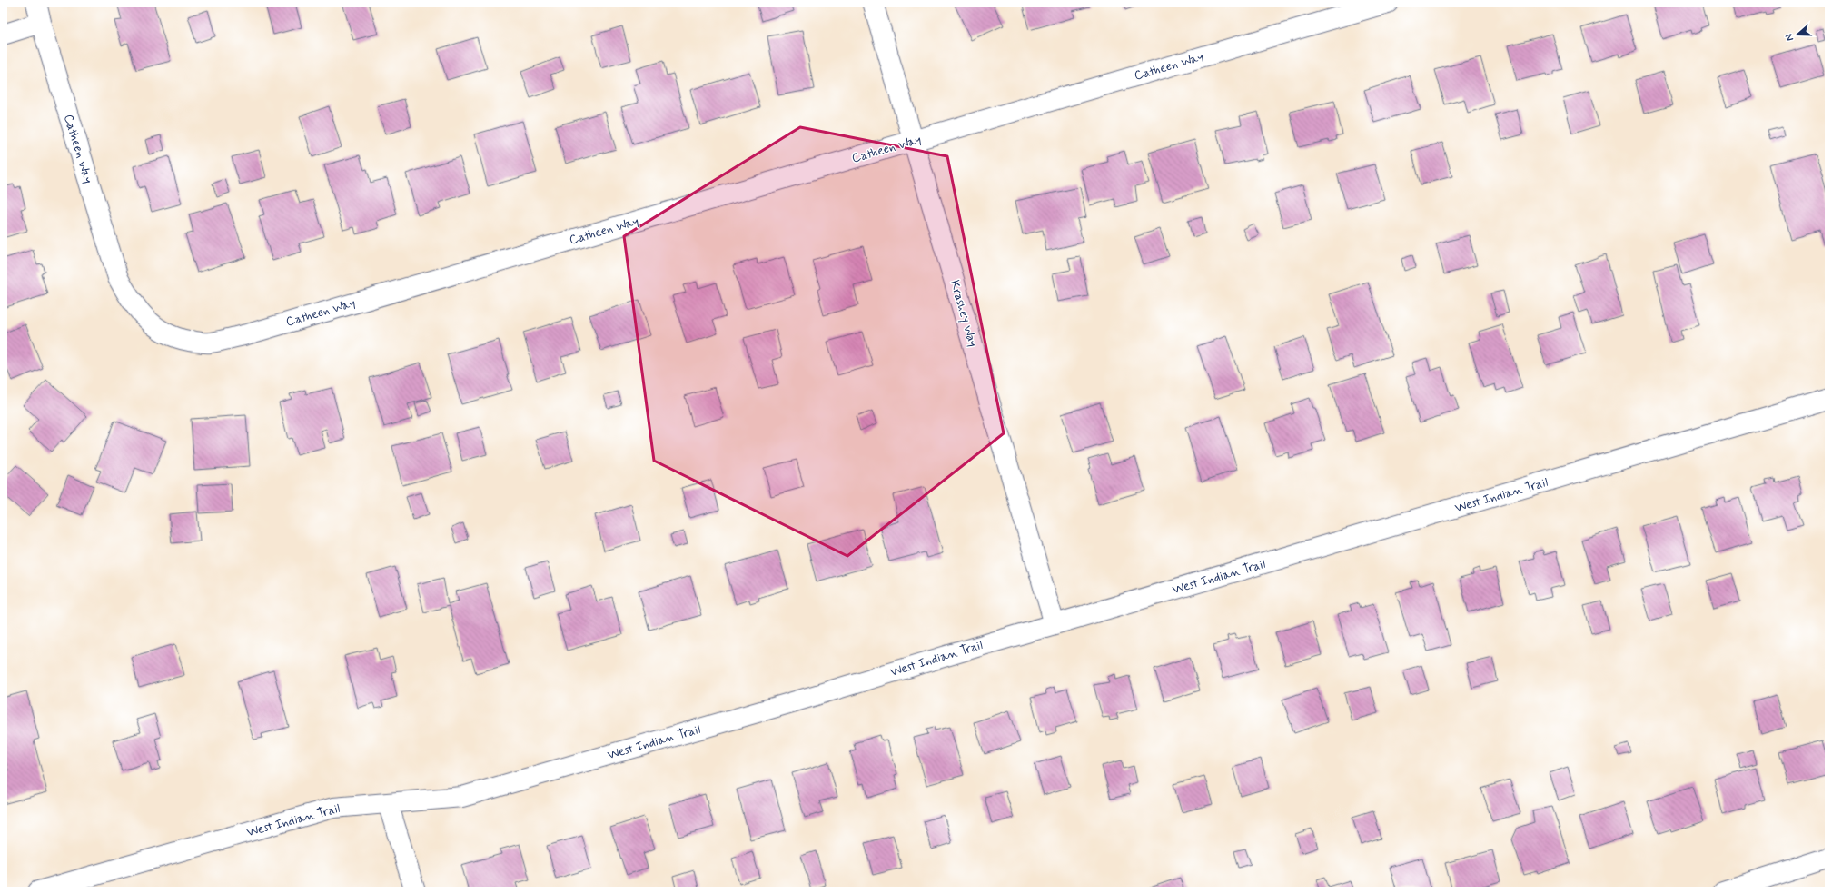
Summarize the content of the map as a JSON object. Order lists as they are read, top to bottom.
{
  "streets": {
    "street": ["Catheen Way", "Krashey Way", "West Indian Trail"]
  },
  "crossings": [
    ["Catheen Way", "Krashey Way"],
    ["Krashey Way", "West Indian Trail"]
  ],
  "north": "left"
}
